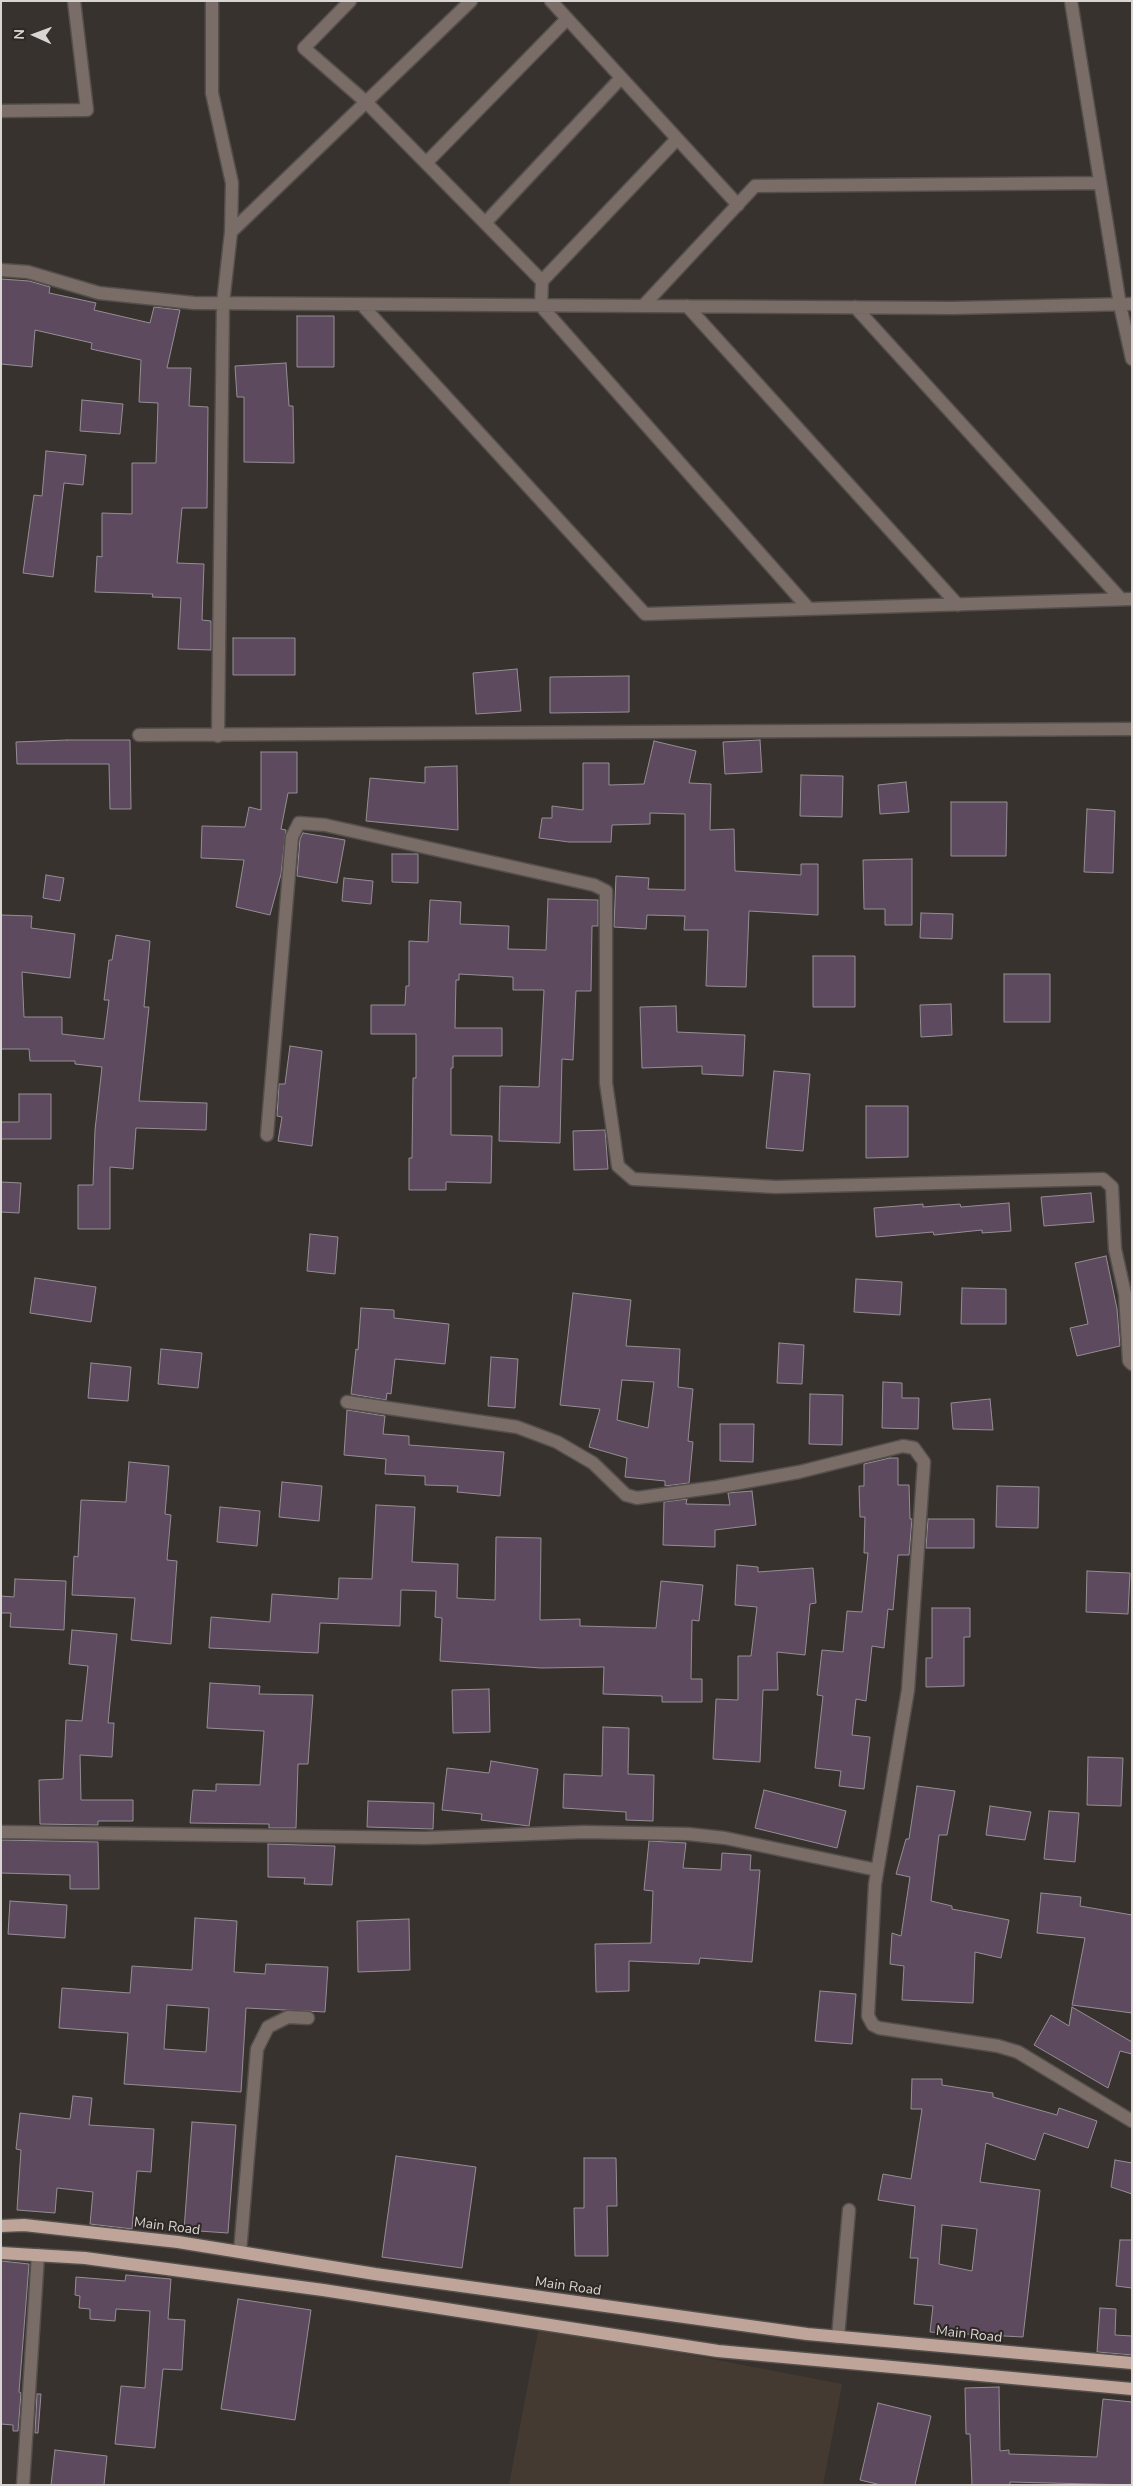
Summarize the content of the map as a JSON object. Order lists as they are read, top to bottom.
{
  "streets": {
    "main road": ["Main Road"]
  },
  "north": "left"
}
